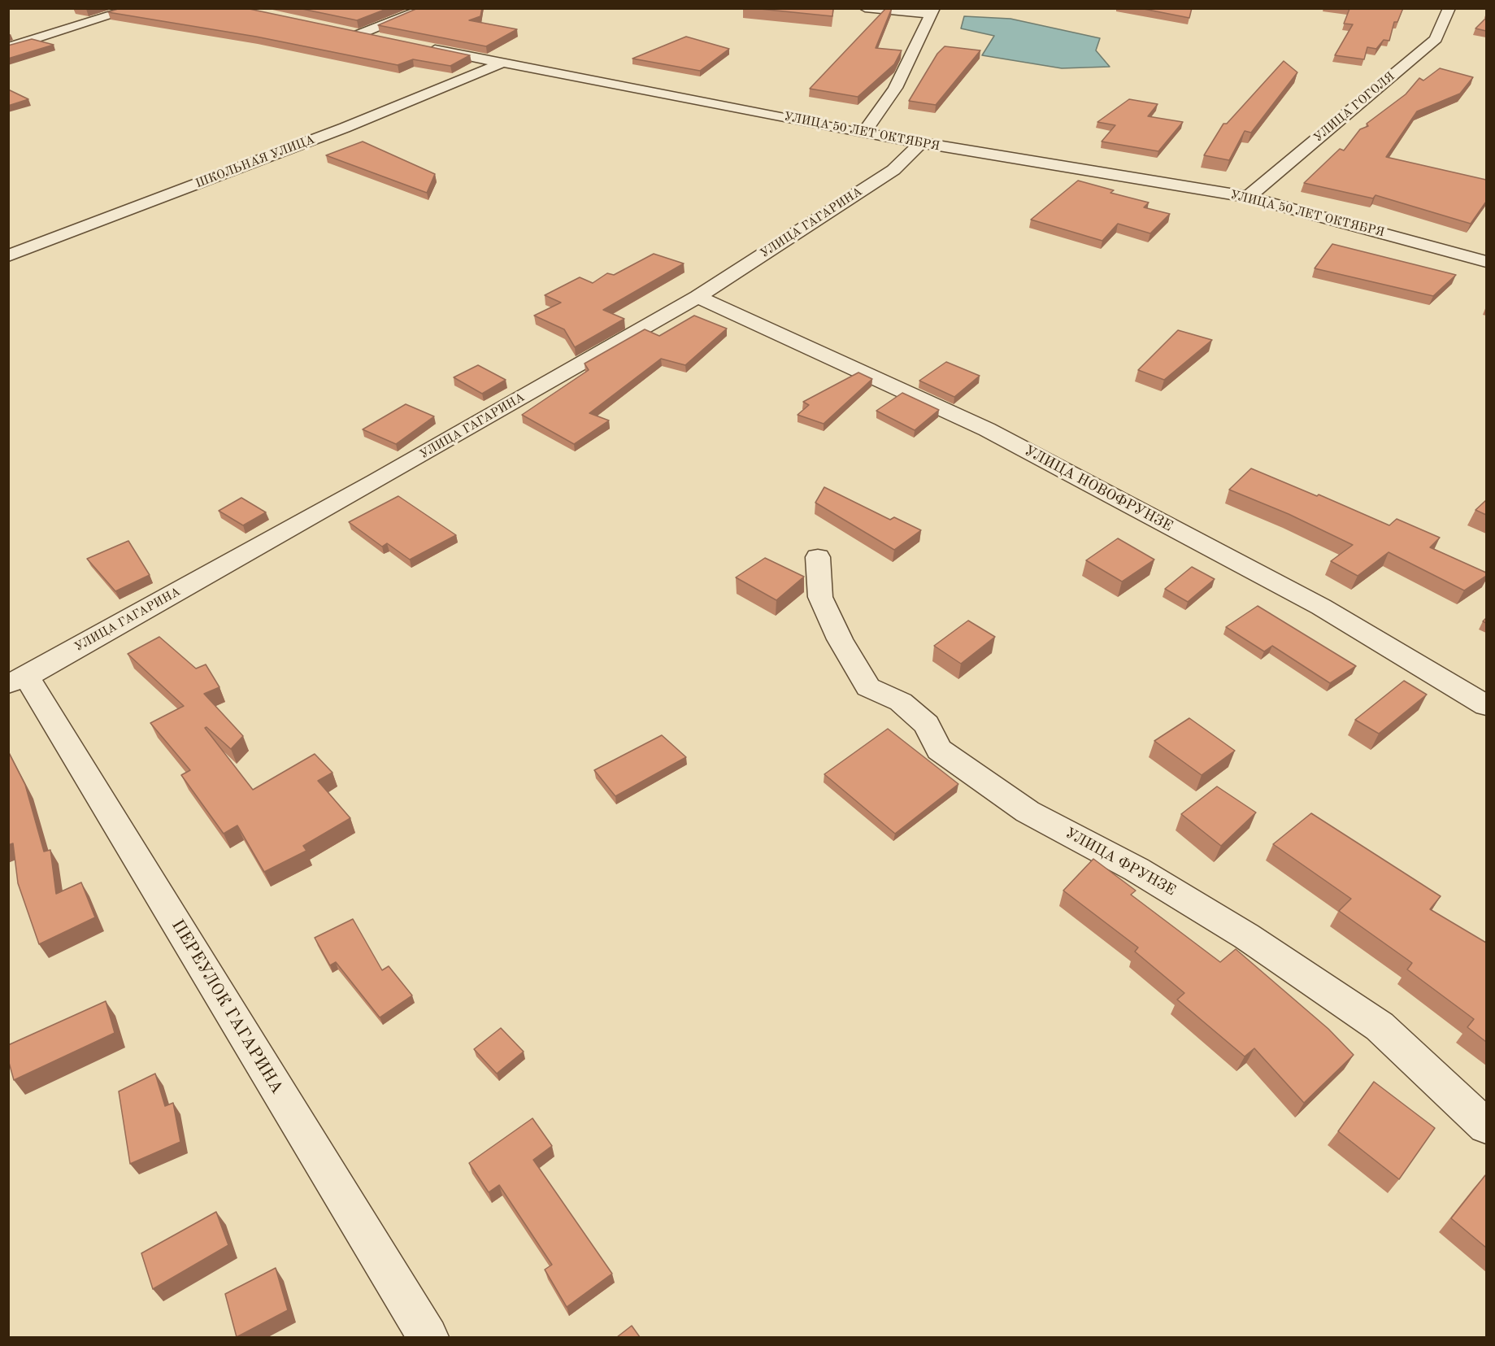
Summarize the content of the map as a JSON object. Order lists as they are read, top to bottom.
{
  "streets": {
    "street": [
      "УЛИЦА ГОГОЛЯ",
      "УЛИЦА 50 ЛЕТ ОКТЯБРЯ",
      "ШКОЛЬНАЯ УЛИЦА",
      "УЛИЦА ГАГАРИНА",
      "УЛИЦА НОВОФРУНЗЕ",
      "УЛИЦА ФРУНЗЕ",
      "ПЕРЕУЛОК ГАГАРИНА"
    ]
  },
  "crossings": [
    ["УЛИЦА ГОГОЛЯ", "УЛИЦА 50 ЛЕТ ОКТЯБРЯ"],
    ["УЛИЦА 50 ЛЕТ ОКТЯБРЯ", "ШКОЛЬНАЯ УЛИЦА"],
    ["УЛИЦА 50 ЛЕТ ОКТЯБРЯ", "УЛИЦА ГАГАРИНА"],
    ["УЛИЦА ГАГАРИНА", "УЛИЦА НОВОФРУНЗЕ"],
    ["УЛИЦА ГАГАРИНА", "ПЕРЕУЛОК ГАГАРИНА"]
  ]
}
